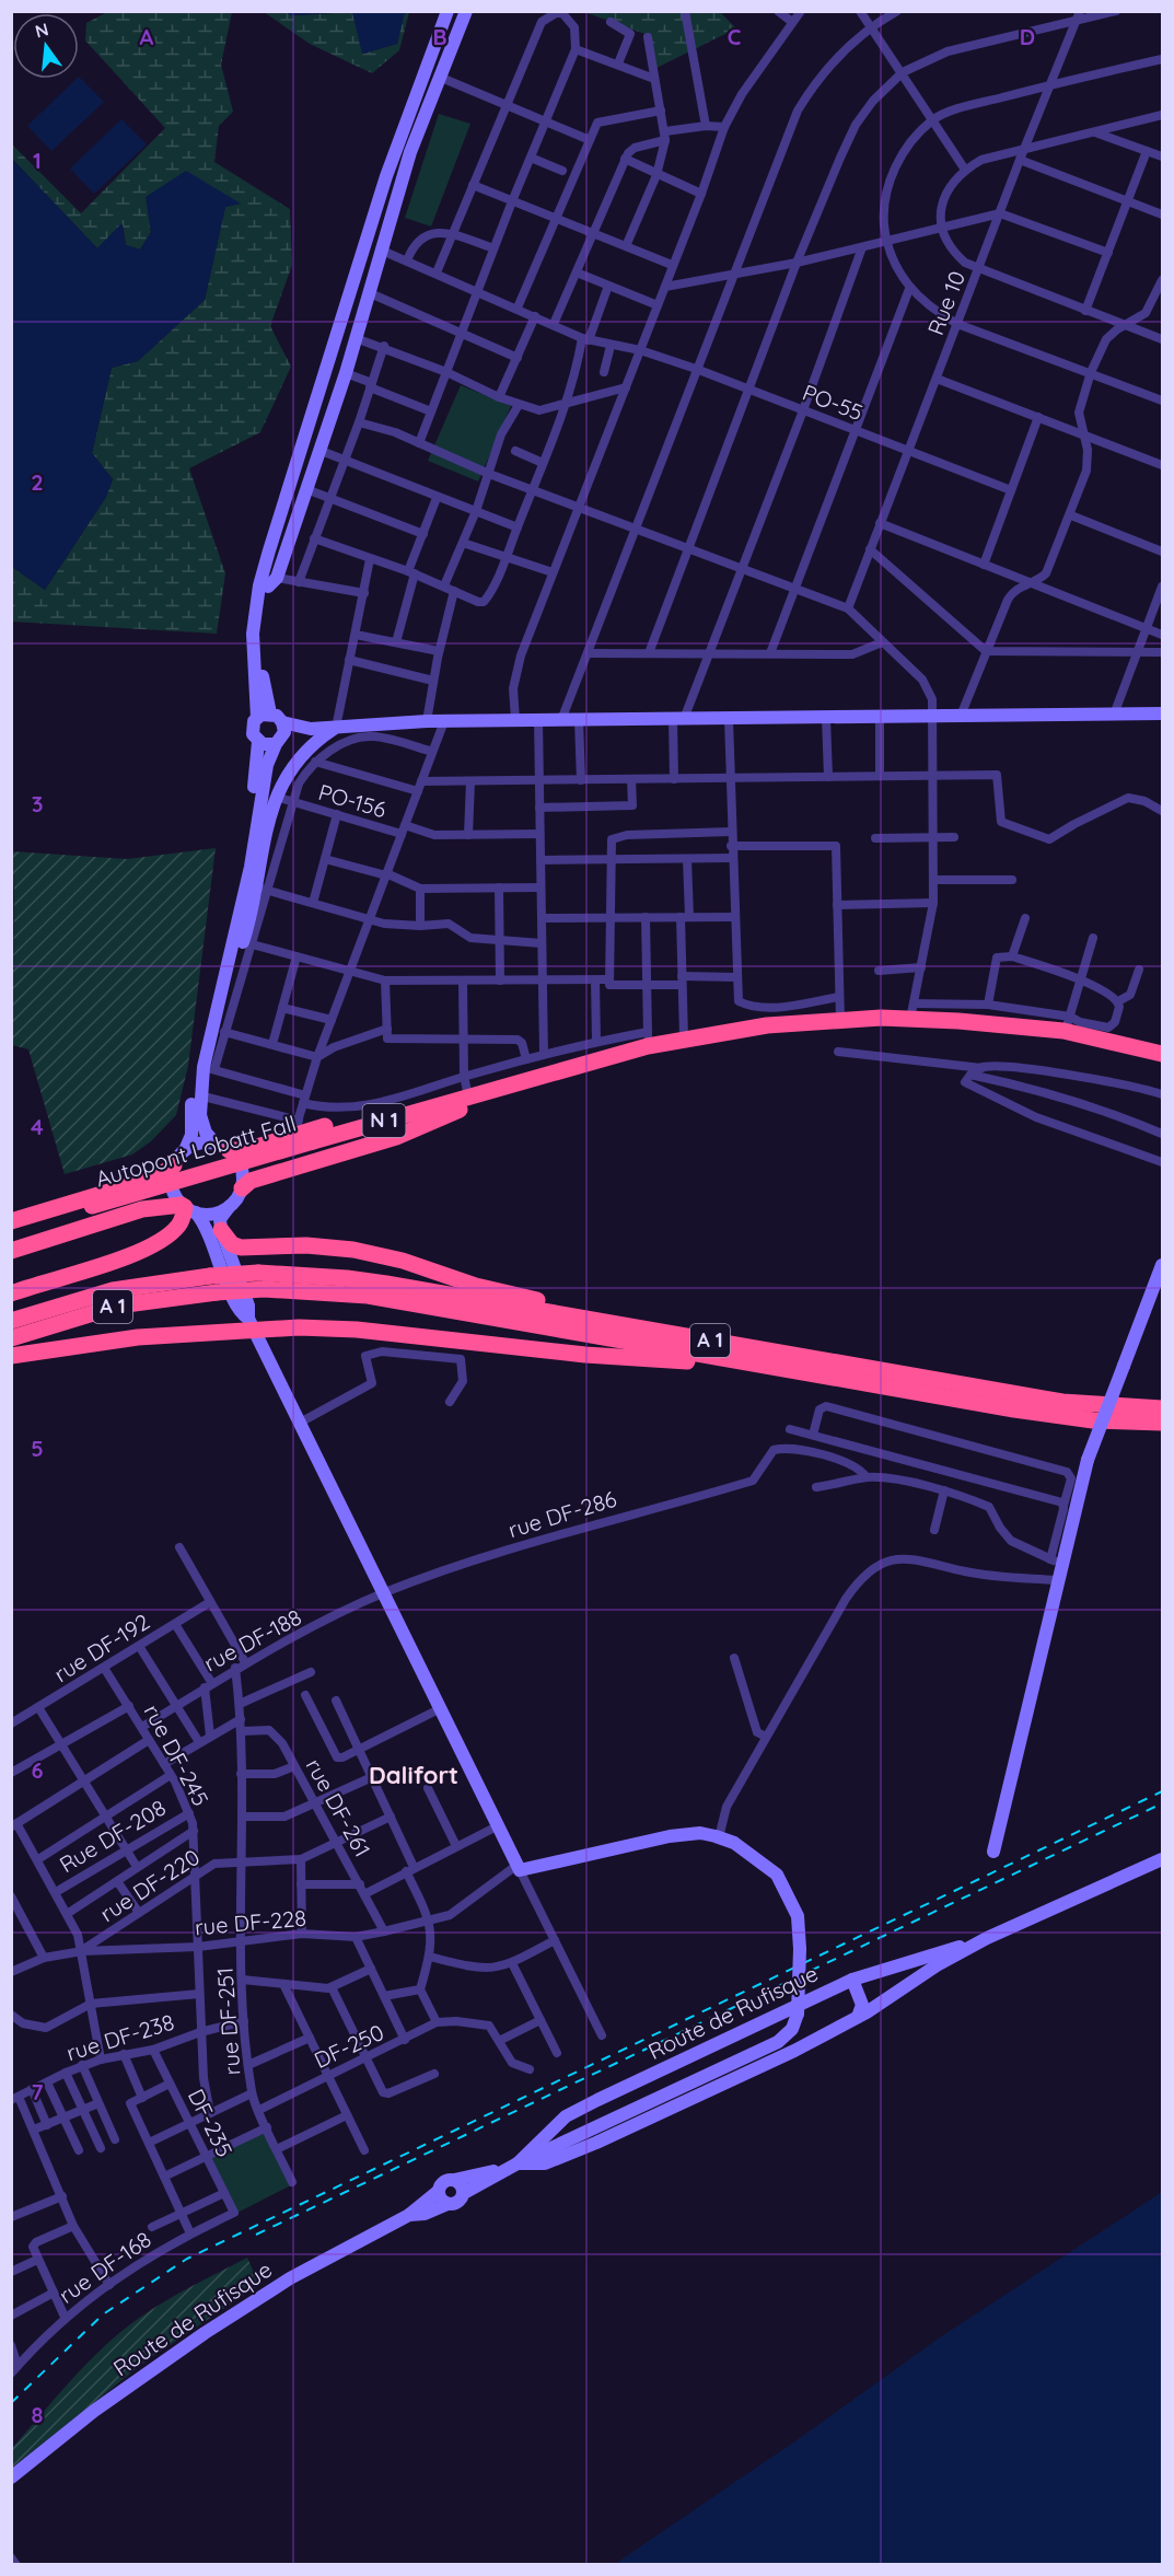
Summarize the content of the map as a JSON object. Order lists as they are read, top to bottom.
{
  "streets": {
    "highway": ["N 1", "Autopont Lobatt Fall", "A 1"],
    "main road": ["Route de Rufisque"],
    "street": [
      "Rue 10",
      "PO-55",
      "PO-156",
      "rue DF-286",
      "rue DF-188",
      "rue DF-192",
      "rue DF-245",
      "rue DF-261",
      "Rue DF-208",
      "rue DF-220",
      "rue DF-228",
      "rue DF-251",
      "rue DF-238",
      "DF-250",
      "DF-235",
      "rue DF-168"
    ]
  },
  "crossings": [
    ["Rue 10", "PO-55"],
    ["rue DF-286", "rue DF-188"],
    ["rue DF-188", "rue DF-245"],
    ["rue DF-188", "rue DF-251"],
    ["rue DF-192", "rue DF-245"],
    ["rue DF-245", "Rue DF-208"],
    ["rue DF-245", "rue DF-220"],
    ["rue DF-245", "rue DF-228"],
    ["rue DF-245", "rue DF-238"],
    ["rue DF-261", "rue DF-228"],
    ["rue DF-261", "rue DF-251"],
    ["rue DF-220", "rue DF-228"],
    ["rue DF-220", "rue DF-251"],
    ["rue DF-228", "rue DF-251"],
    ["rue DF-251", "rue DF-238"],
    ["rue DF-251", "DF-250"],
    ["rue DF-238", "DF-235"],
    ["DF-235", "rue DF-168"]
  ],
  "districts": ["Dalifort"],
  "north": "top",
  "grid": {
    "columns": [
      "A",
      "B",
      "C",
      "D"
    ],
    "rows": [
      "1",
      "2",
      "3",
      "4",
      "5",
      "6",
      "7",
      "8"
    ]
  }
}
